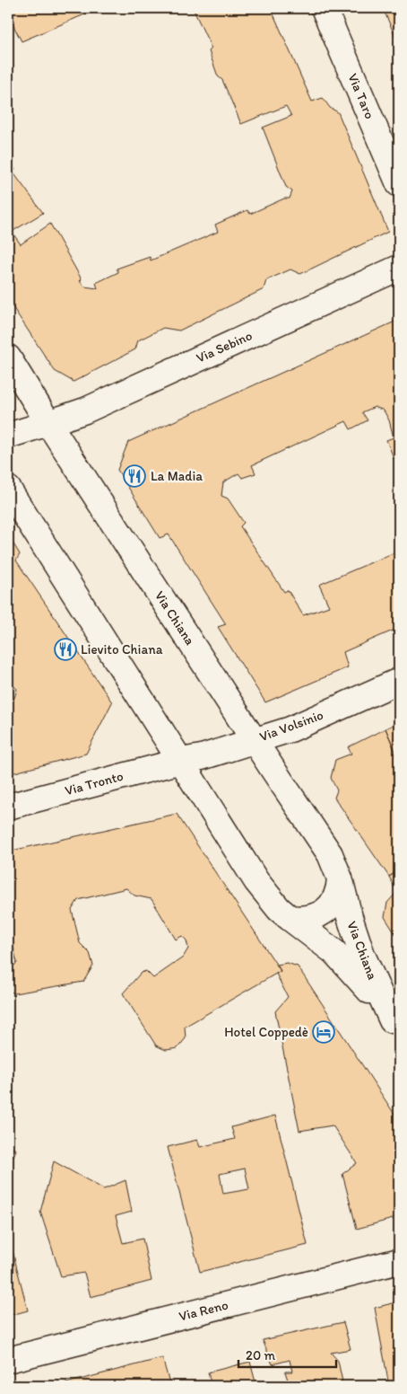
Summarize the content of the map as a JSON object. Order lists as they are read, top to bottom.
{
  "streets": {
    "street": [
      "Via Taro",
      "Via Sebino",
      "Via Chiana",
      "Via Volsinio",
      "Via Tronto",
      "Via Reno"
    ]
  },
  "crossings": [
    ["Via Sebino", "Via Chiana"],
    ["Via Chiana", "Via Volsinio"],
    ["Via Chiana", "Via Tronto"],
    ["Via Volsinio", "Via Tronto"]
  ],
  "places": {
    "restaurant": ["La Madia", "Lievito Chiana"],
    "hotel": ["Hotel Coppedè"]
  },
  "scale_bar": "20 m"
}
